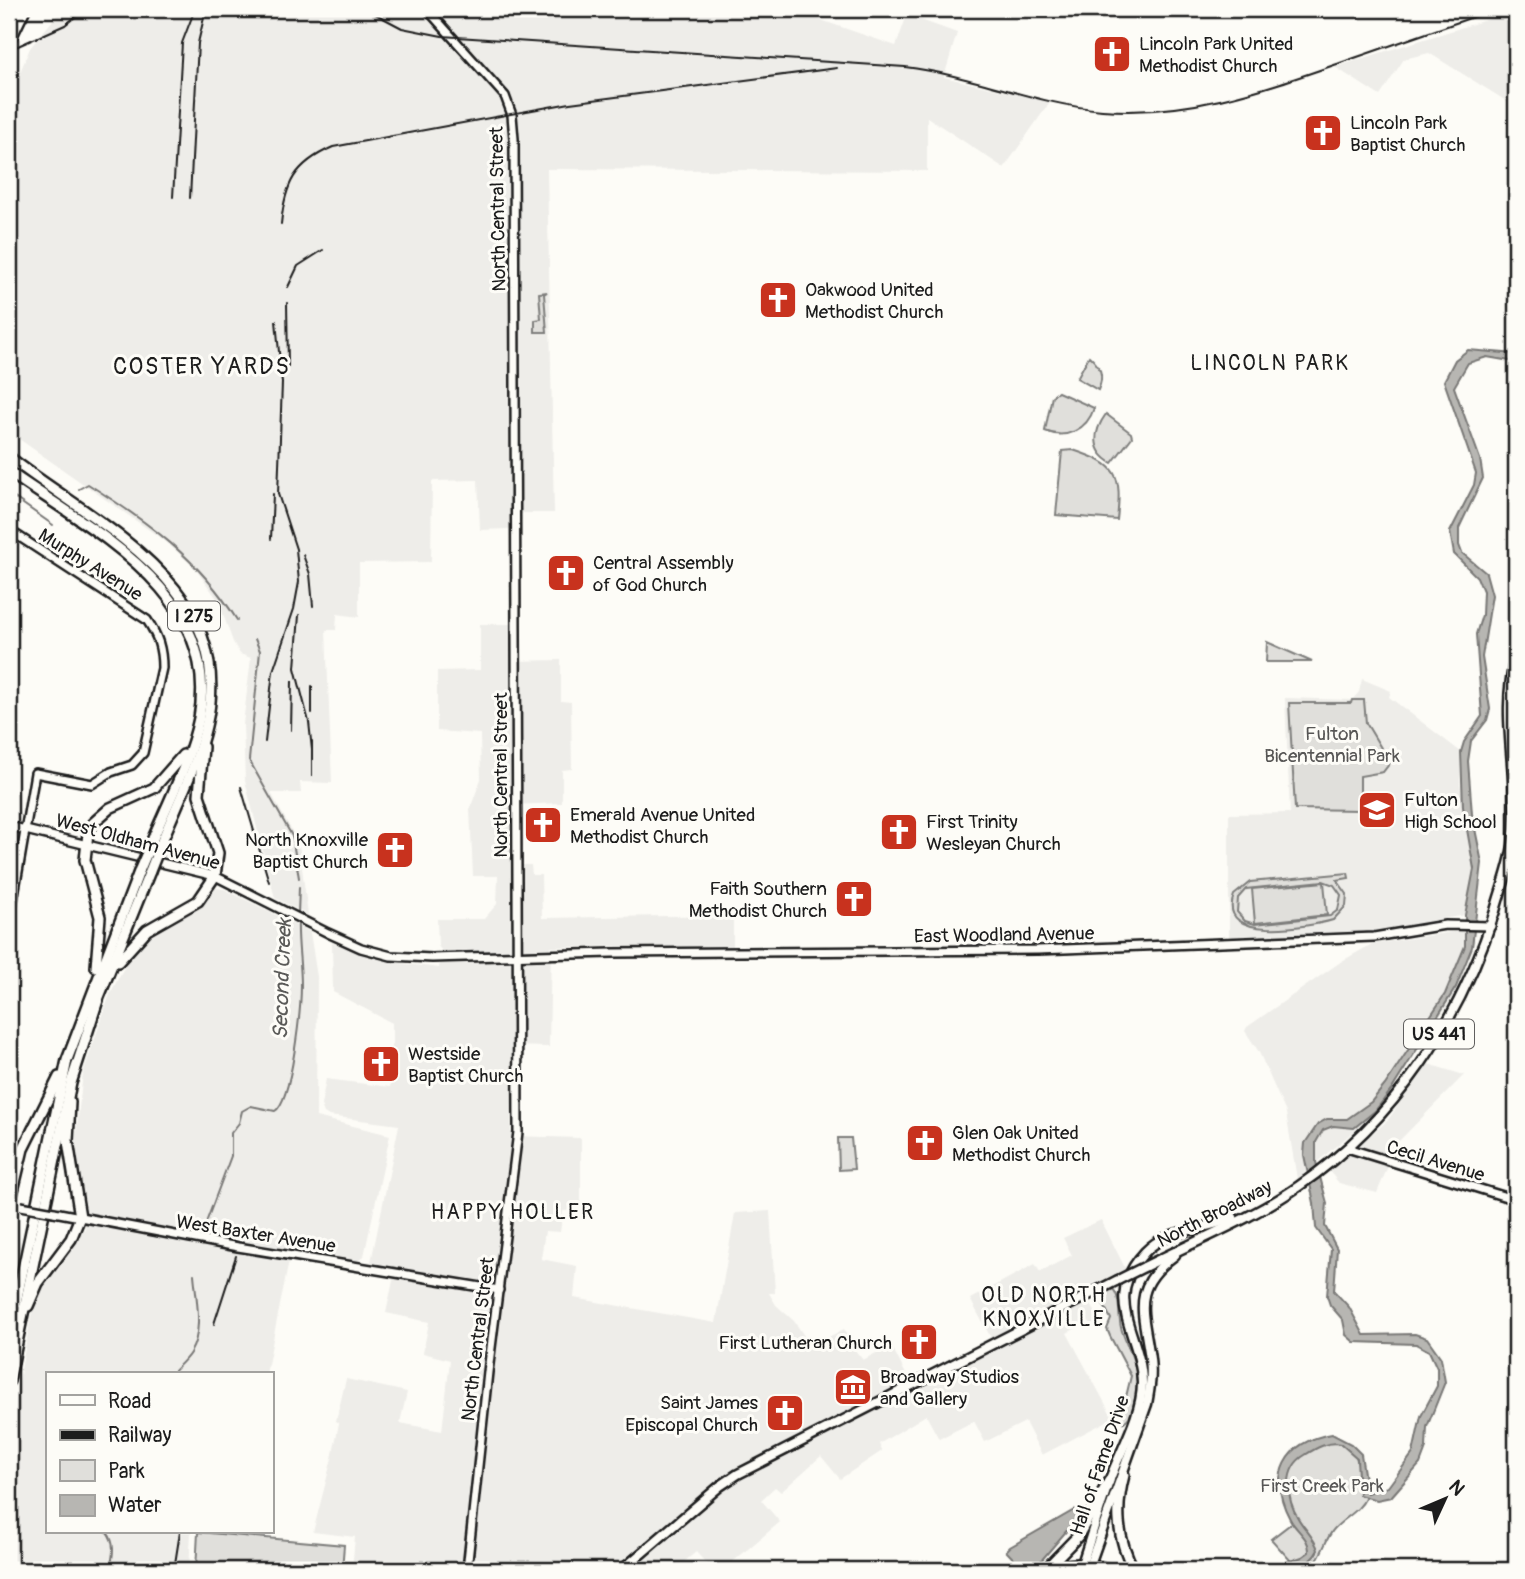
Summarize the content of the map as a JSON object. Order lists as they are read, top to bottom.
{
  "streets": {
    "highway": ["I 275"],
    "main road": [
      "North Central Street",
      "Murphy Avenue",
      "West Oldham Avenue",
      "East Woodland Avenue",
      "US 441",
      "Cecil Avenue",
      "North Broadway",
      "West Baxter Avenue",
      "Hall of Fame Drive"
    ]
  },
  "crossings": [
    ["North Central Street", "East Woodland Avenue"],
    ["North Central Street", "West Baxter Avenue"],
    ["Murphy Avenue", "West Oldham Avenue"],
    ["West Oldham Avenue", "East Woodland Avenue"],
    ["East Woodland Avenue", "North Broadway"],
    ["Cecil Avenue", "North Broadway"],
    ["North Broadway", "Hall of Fame Drive"]
  ],
  "districts": [
    "LINCOLN PARK",
    "COSTER YARDS",
    "HAPPY HOLLER",
    "OLD NORTH KNOXVILLE"
  ],
  "water": ["Second Creek"],
  "parks": ["Fulton Bicentennial Park", "First Creek Park"],
  "places": {
    "church": [
      "Lincoln Park United Methodist Church",
      "Lincoln Park Baptist Church",
      "Oakwood United Methodist Church",
      "Central Assembly of God Church",
      "Emerald Avenue United Methodist Church",
      "First Trinity Wesleyan Church",
      "North Knoxville Baptist Church",
      "Faith Southern Methodist Church",
      "Westside Baptist Church",
      "Glen Oak United Methodist Church",
      "First Lutheran Church",
      "Saint James Episcopal Church"
    ],
    "school or university": ["Fulton High School"],
    "museum": ["Broadway Studios and Gallery"]
  },
  "legend": [
    "Road",
    "Railway",
    "Park",
    "Water"
  ],
  "north": "top right"
}
